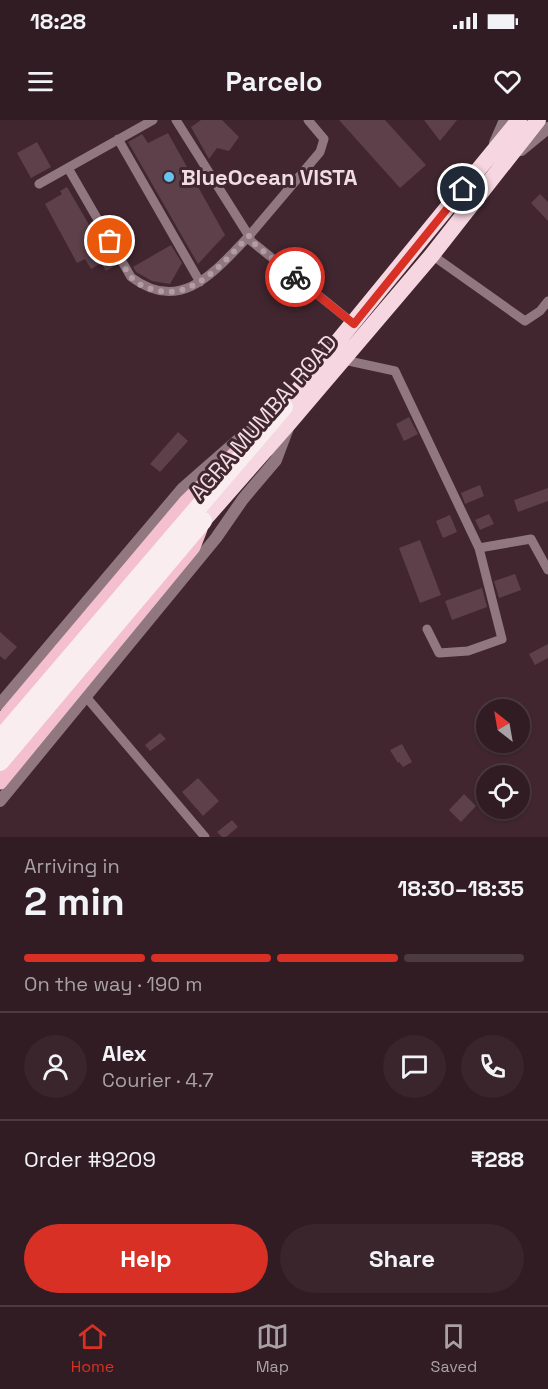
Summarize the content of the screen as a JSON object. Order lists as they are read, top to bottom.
{
  "streets": {
    "highway": ["AGRA MUMBAI ROAD"]
  },
  "places": ["BlueOcean VISTA"],
  "north": "top left",
  "page": {
    "status": "18:28",
    "header": "Parcelo",
    "heading": ["2 min", "Arriving in", "18:30–18:35"],
    "panel": [
      "Alex",
      "Courier · 4.7",
      "Order #9209",
      "₹288"
    ],
    "bar": "On the way · 190 m",
    "buttons": ["Help", "Share"],
    "tabs": ["Home", "Map", "Saved"]
  }
}
